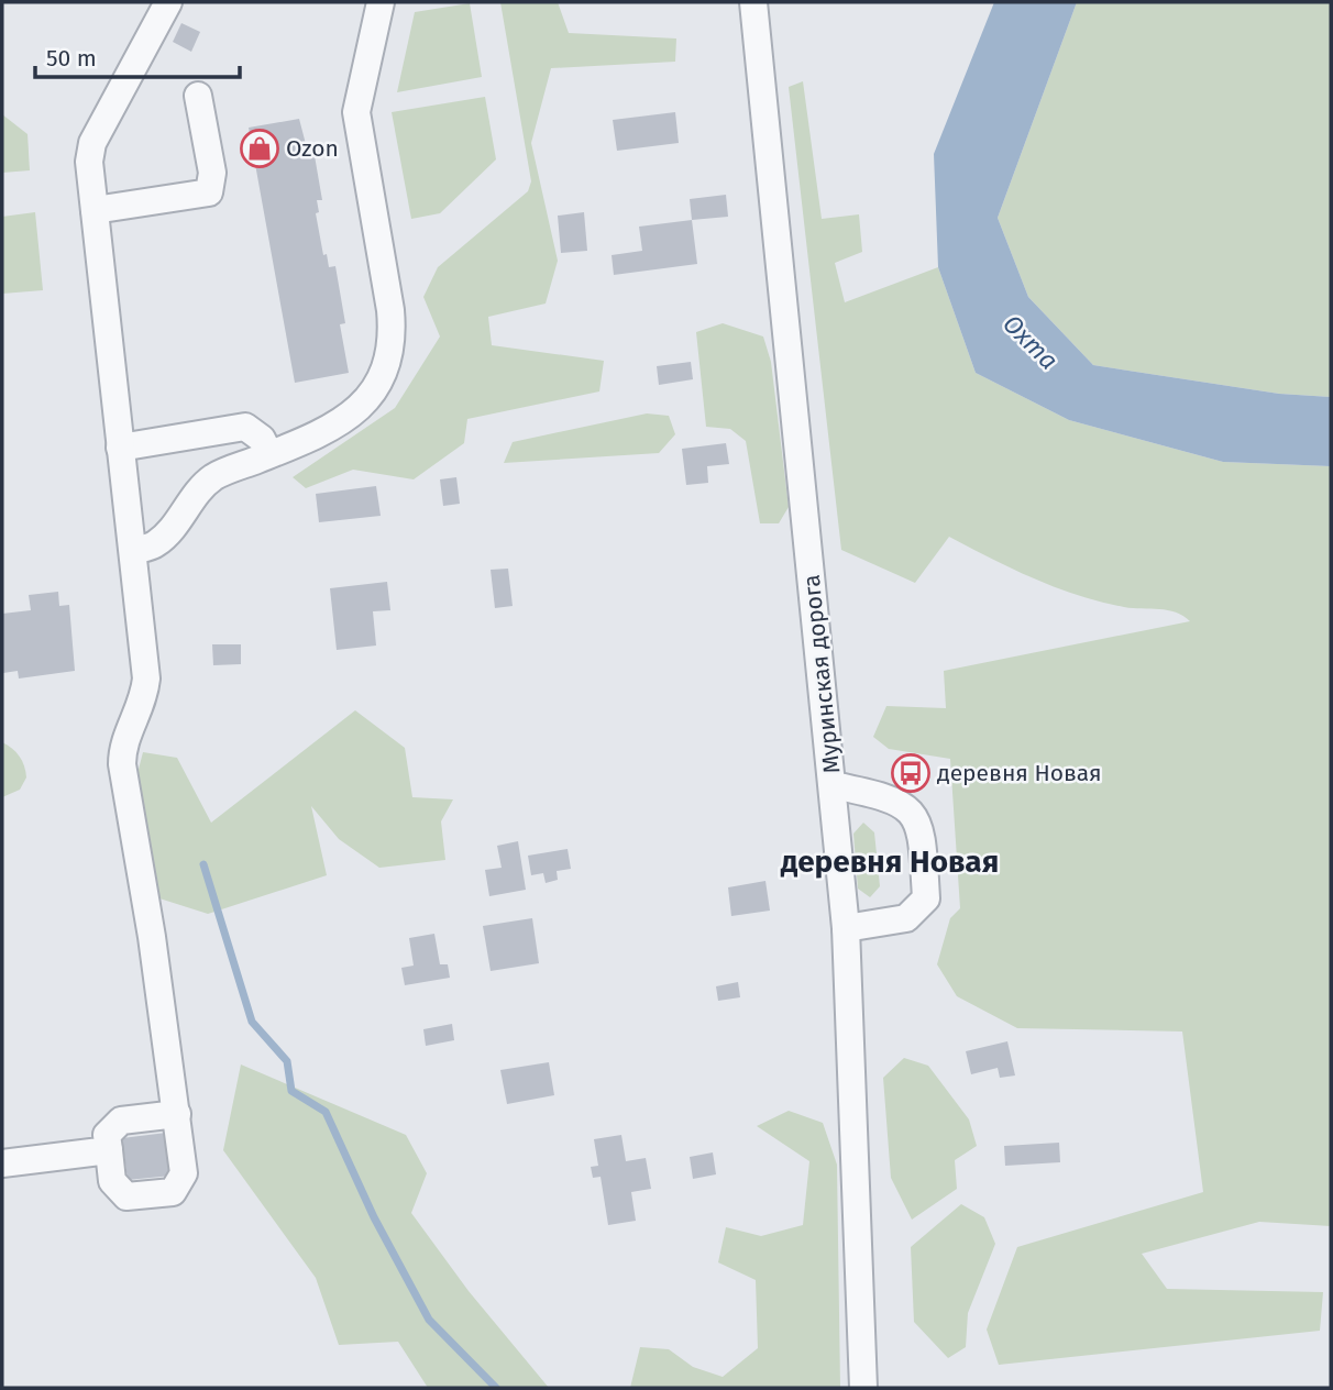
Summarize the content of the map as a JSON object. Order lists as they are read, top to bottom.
{
  "streets": {
    "street": ["Муринская дорога"]
  },
  "districts": ["деревня Новая"],
  "water": ["Охта"],
  "places": {
    "shop": ["Ozon"],
    "bus stop": ["деревня Новая"]
  },
  "scale_bar": "50 m"
}
